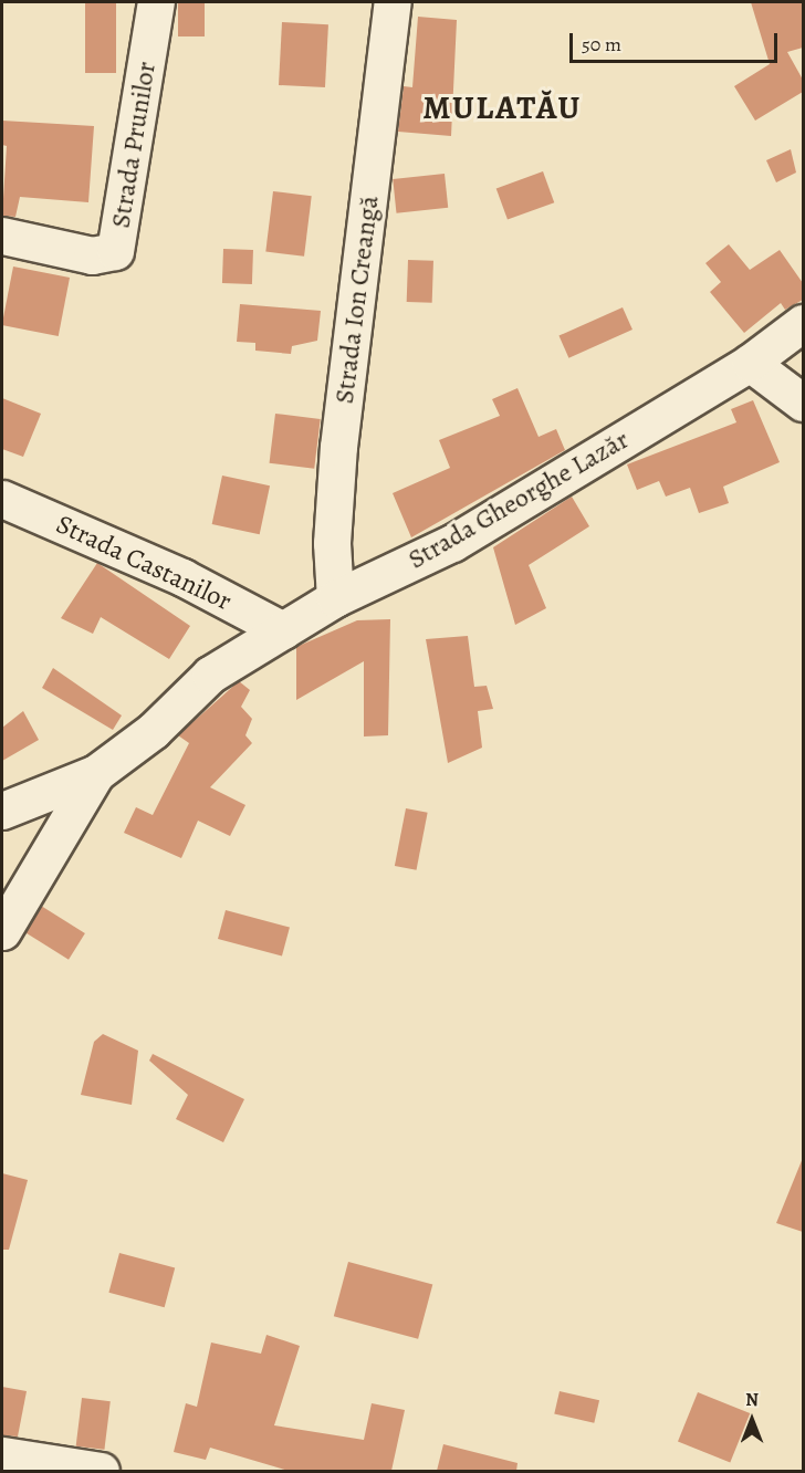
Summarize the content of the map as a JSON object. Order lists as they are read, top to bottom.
{
  "streets": {
    "street": [
      "Strada Prunilor",
      "Strada Ion Creangă",
      "Strada Gheorghe Lazăr",
      "Strada Castanilor"
    ]
  },
  "crossings": [
    ["Strada Ion Creangă", "Strada Gheorghe Lazăr"],
    ["Strada Gheorghe Lazăr", "Strada Castanilor"]
  ],
  "districts": ["MULATĂU"],
  "scale_bar": "50 m",
  "north": "top"
}
